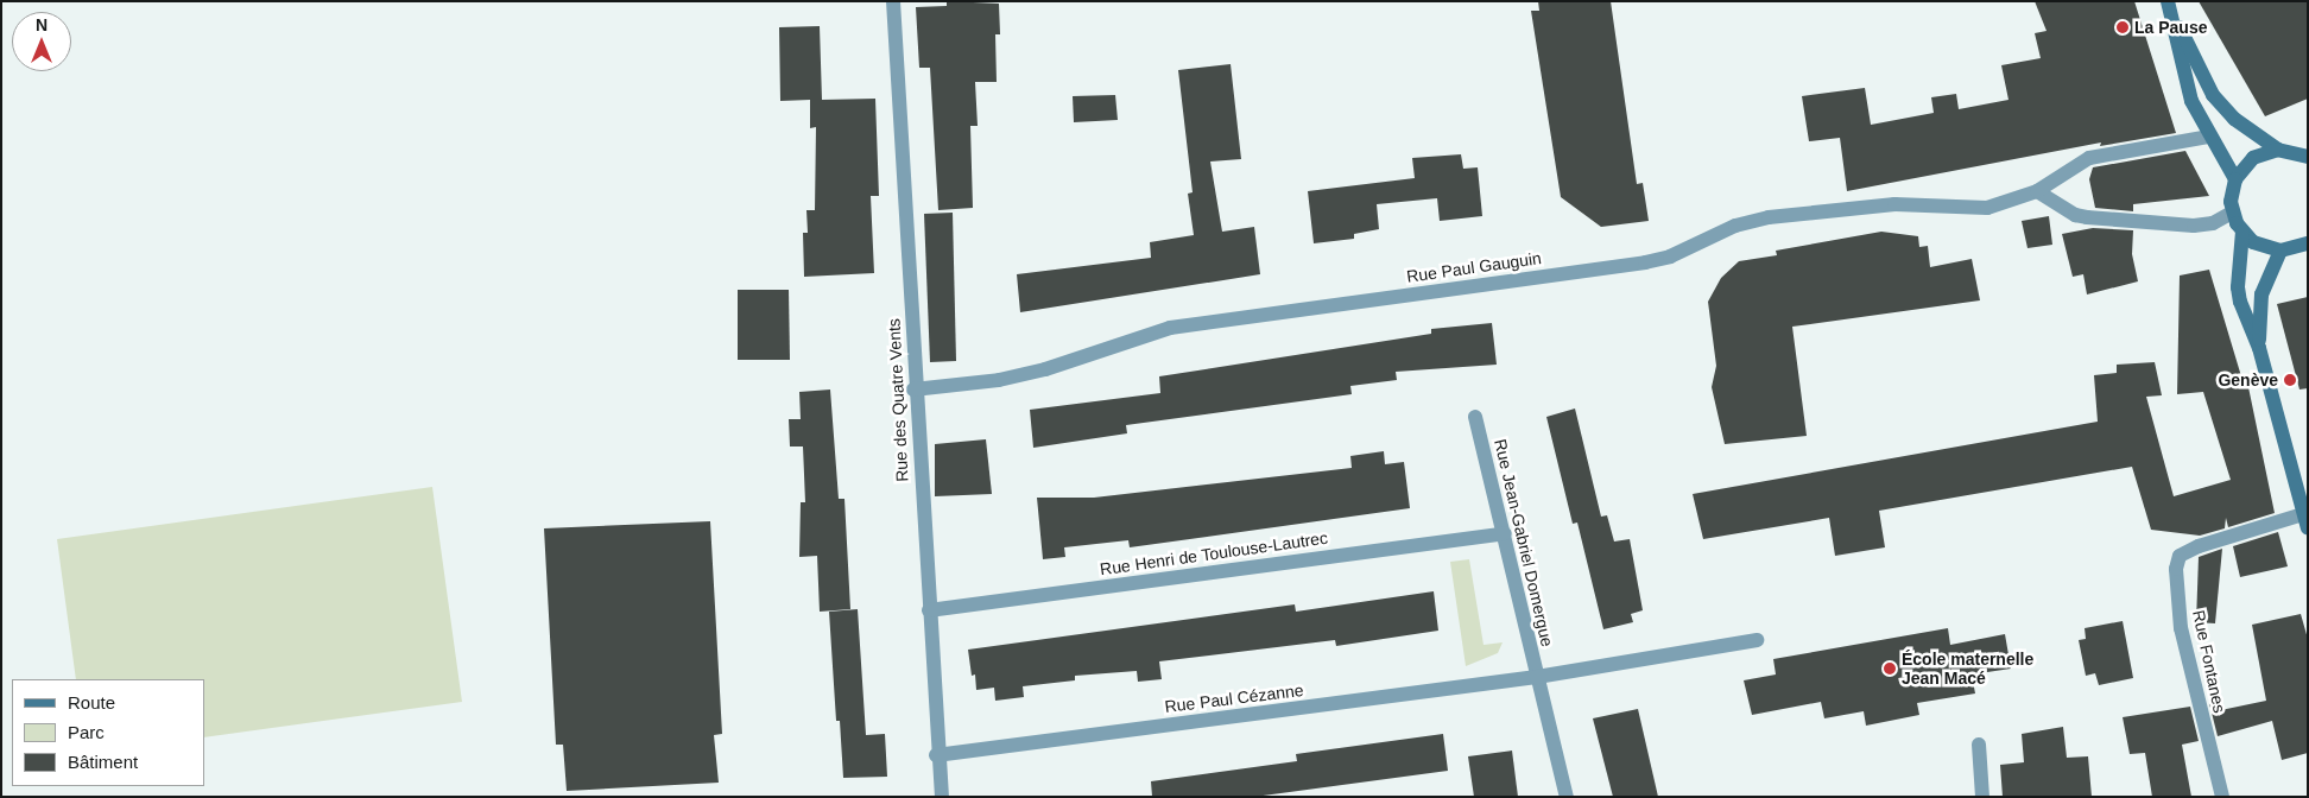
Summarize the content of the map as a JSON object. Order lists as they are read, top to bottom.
{
  "streets": {
    "street": [
      "Rue Paul Gauguin",
      "Rue des Quatre Vents",
      "Rue Jean-Gabriel Domergue",
      "Rue Henri de Toulouse-Lautrec",
      "Rue Fontanes",
      "Rue Paul Cézanne"
    ]
  },
  "crossings": [
    ["Rue Paul Gauguin", "Rue des Quatre Vents"],
    ["Rue des Quatre Vents", "Rue Henri de Toulouse-Lautrec"],
    ["Rue des Quatre Vents", "Rue Paul Cézanne"],
    ["Rue Jean-Gabriel Domergue", "Rue Henri de Toulouse-Lautrec"],
    ["Rue Jean-Gabriel Domergue", "Rue Paul Cézanne"]
  ],
  "places": ["La Pause", "Genève", "École maternelle Jean Macé"],
  "legend": ["Route", "Parc", "Bâtiment"],
  "north": "top"
}
